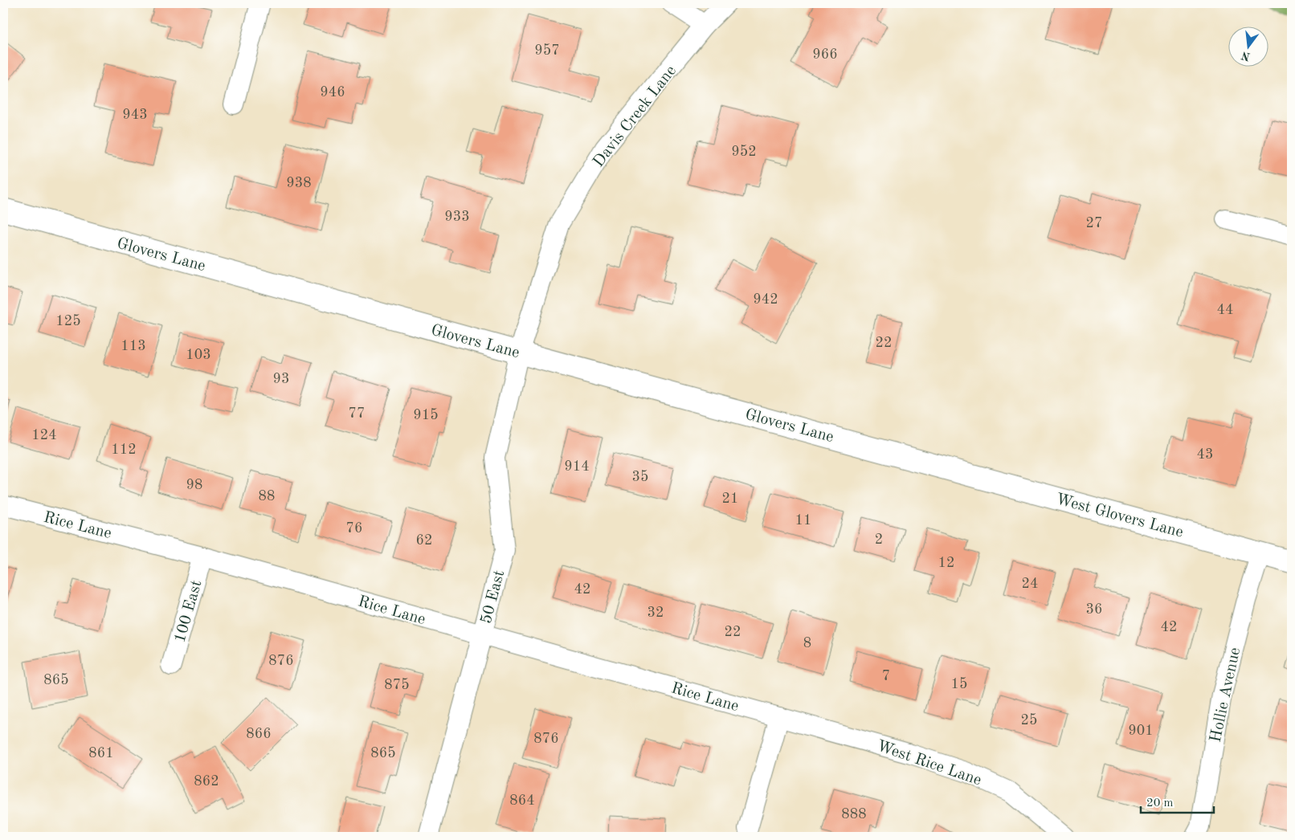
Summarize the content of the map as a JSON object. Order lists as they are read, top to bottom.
{
  "streets": {
    "street": [
      "Davis Creek Lane",
      "Glovers Lane",
      "West Glovers Lane",
      "Rice Lane",
      "50 East",
      "100 East",
      "Hollie Avenue",
      "West Rice Lane"
    ]
  },
  "crossings": [
    ["Davis Creek Lane", "Glovers Lane"],
    ["Davis Creek Lane", "50 East"],
    ["Glovers Lane", "West Glovers Lane"],
    ["Glovers Lane", "50 East"],
    ["West Glovers Lane", "Hollie Avenue"],
    ["Rice Lane", "50 East"],
    ["Rice Lane", "100 East"],
    ["Rice Lane", "West Rice Lane"]
  ],
  "house_numbers": [
    "957",
    "966",
    "946",
    "943",
    "952",
    "938",
    "933",
    "27",
    "942",
    "44",
    "125",
    "22",
    "113",
    "103",
    "93",
    "77",
    "915",
    "124",
    "112",
    "43",
    "914",
    "35",
    "98",
    "88",
    "21",
    "11",
    "76",
    "2",
    "62",
    "12",
    "24",
    "42",
    "36",
    "32",
    "42",
    "22",
    "8",
    "876",
    "7",
    "865",
    "15",
    "875",
    "25",
    "901",
    "866",
    "876",
    "861",
    "865",
    "862",
    "864",
    "888"
  ],
  "scale_bar": "20 m",
  "north": "bottom"
}
